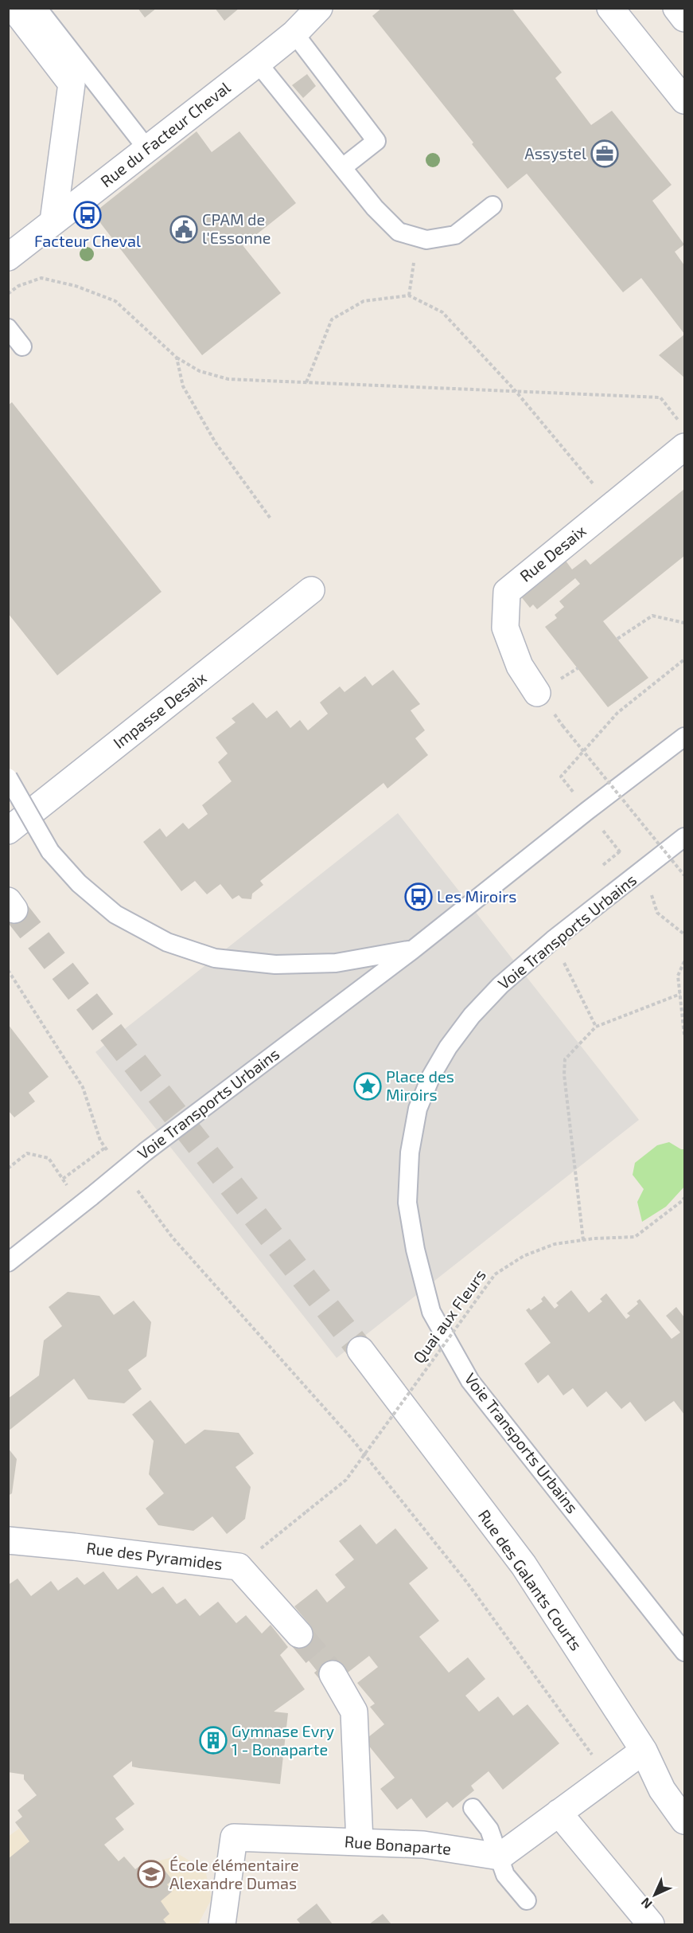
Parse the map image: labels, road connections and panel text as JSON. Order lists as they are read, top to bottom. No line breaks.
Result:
{"streets":{"street":["Rue du Facteur Cheval","Rue Desaix","Impasse Desaix","Rue des Pyramides","Rue des Galants Courts","Rue Bonaparte"],"lane":["Voie Transports Urbains"],"path":["Quai aux Fleurs"]},"crossings":[["Quai aux Fleurs","Rue des Pyramides"]],"places":{"office":["Assystel"],"bus stop":["Facteur Cheval","Les Miroirs"],"public building":["CPAM de l'Essonne"],"place":["Place des Miroirs"],"building":["Gymnase Evry 1 - Bonaparte"],"school or university":["École élémentaire Alexandre Dumas"]},"north":"bottom left"}
